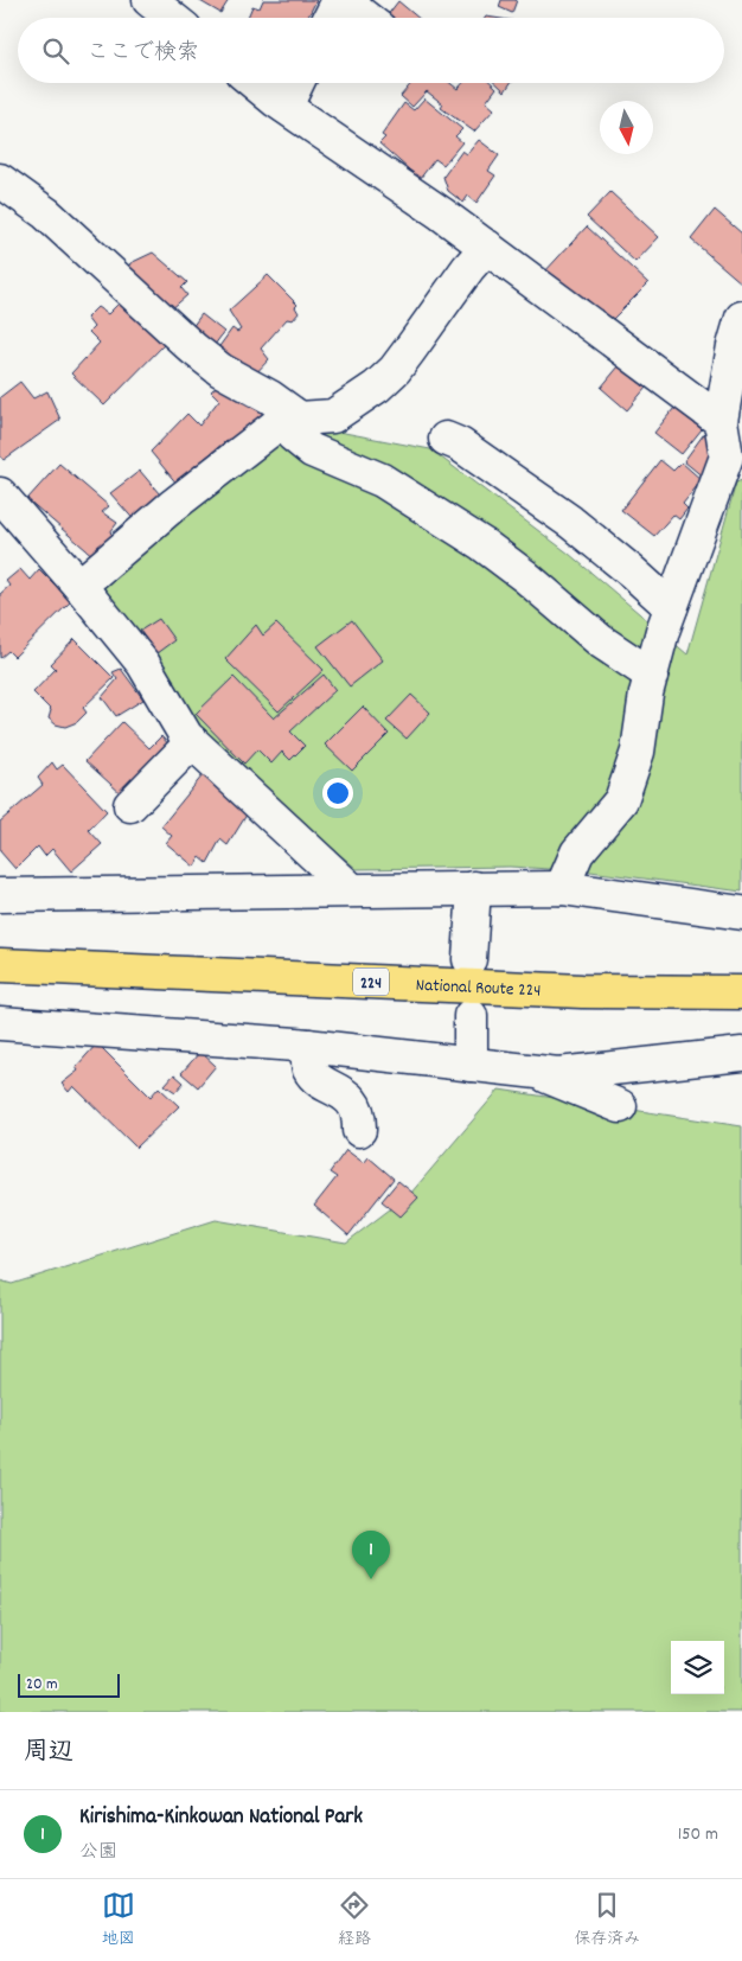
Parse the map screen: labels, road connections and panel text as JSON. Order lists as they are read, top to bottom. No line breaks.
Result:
{"streets":{"highway":["224","National Route 224"]},"scale_bar":"20 m","north":"bottom","page":{"search":"ここで検索","pins":"1","scale":"20 m","heading":"周辺","list":[{"mark":"1","name":"Kirishima-Kinkowan National Park","note":"公園","value":"150 m"}],"nav":["地図","経路","保存済み"]}}
